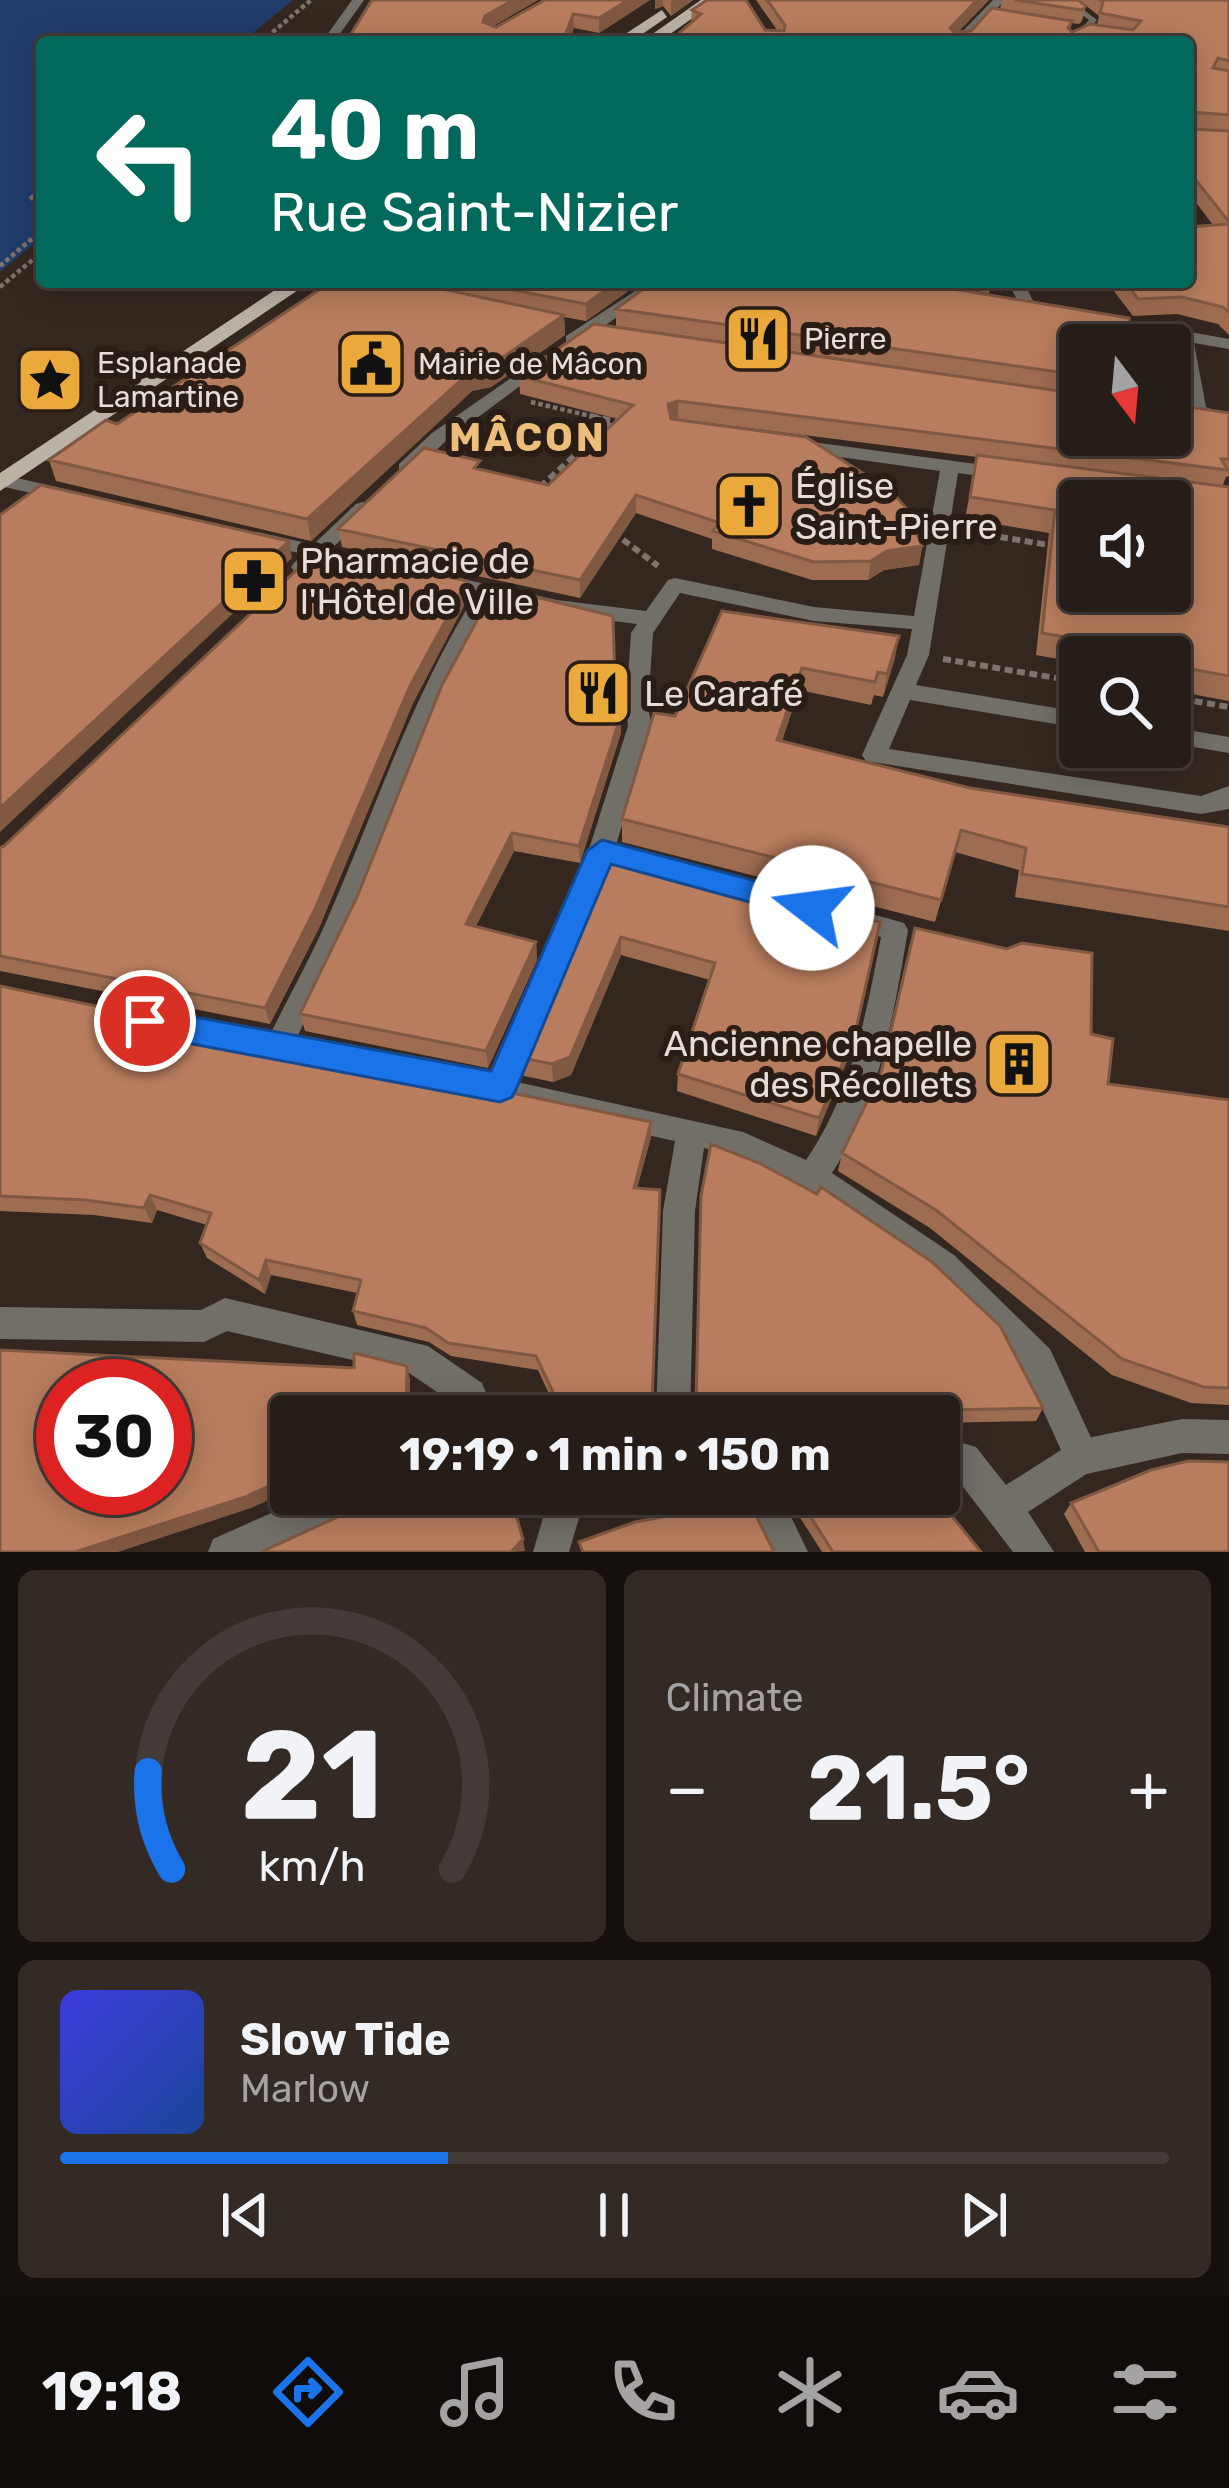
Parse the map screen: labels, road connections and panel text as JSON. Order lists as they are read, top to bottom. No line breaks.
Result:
{"districts":["MÂCON"],"places":{"restaurant":["Pierre","Le Carafé"],"public building":["Mairie de Mâcon"],"place":["Esplanade Lamartine"],"church":["Église Saint-Pierre"],"pharmacy":["Pharmacie de l'Hôtel de Ville"],"building":["Ancienne chapelle des Récollets"]},"north":"bottom","page":{"turn":["40 m","Rue Saint-Nizier"],"limit":"30","trip":"19:19 · 1 min · 150 m","tile":"Climate","heat":["−","21.5°","+"],"song":["Slow Tide","Marlow"],"tabs":"19:18","gauge":["21","km/h"]}}
